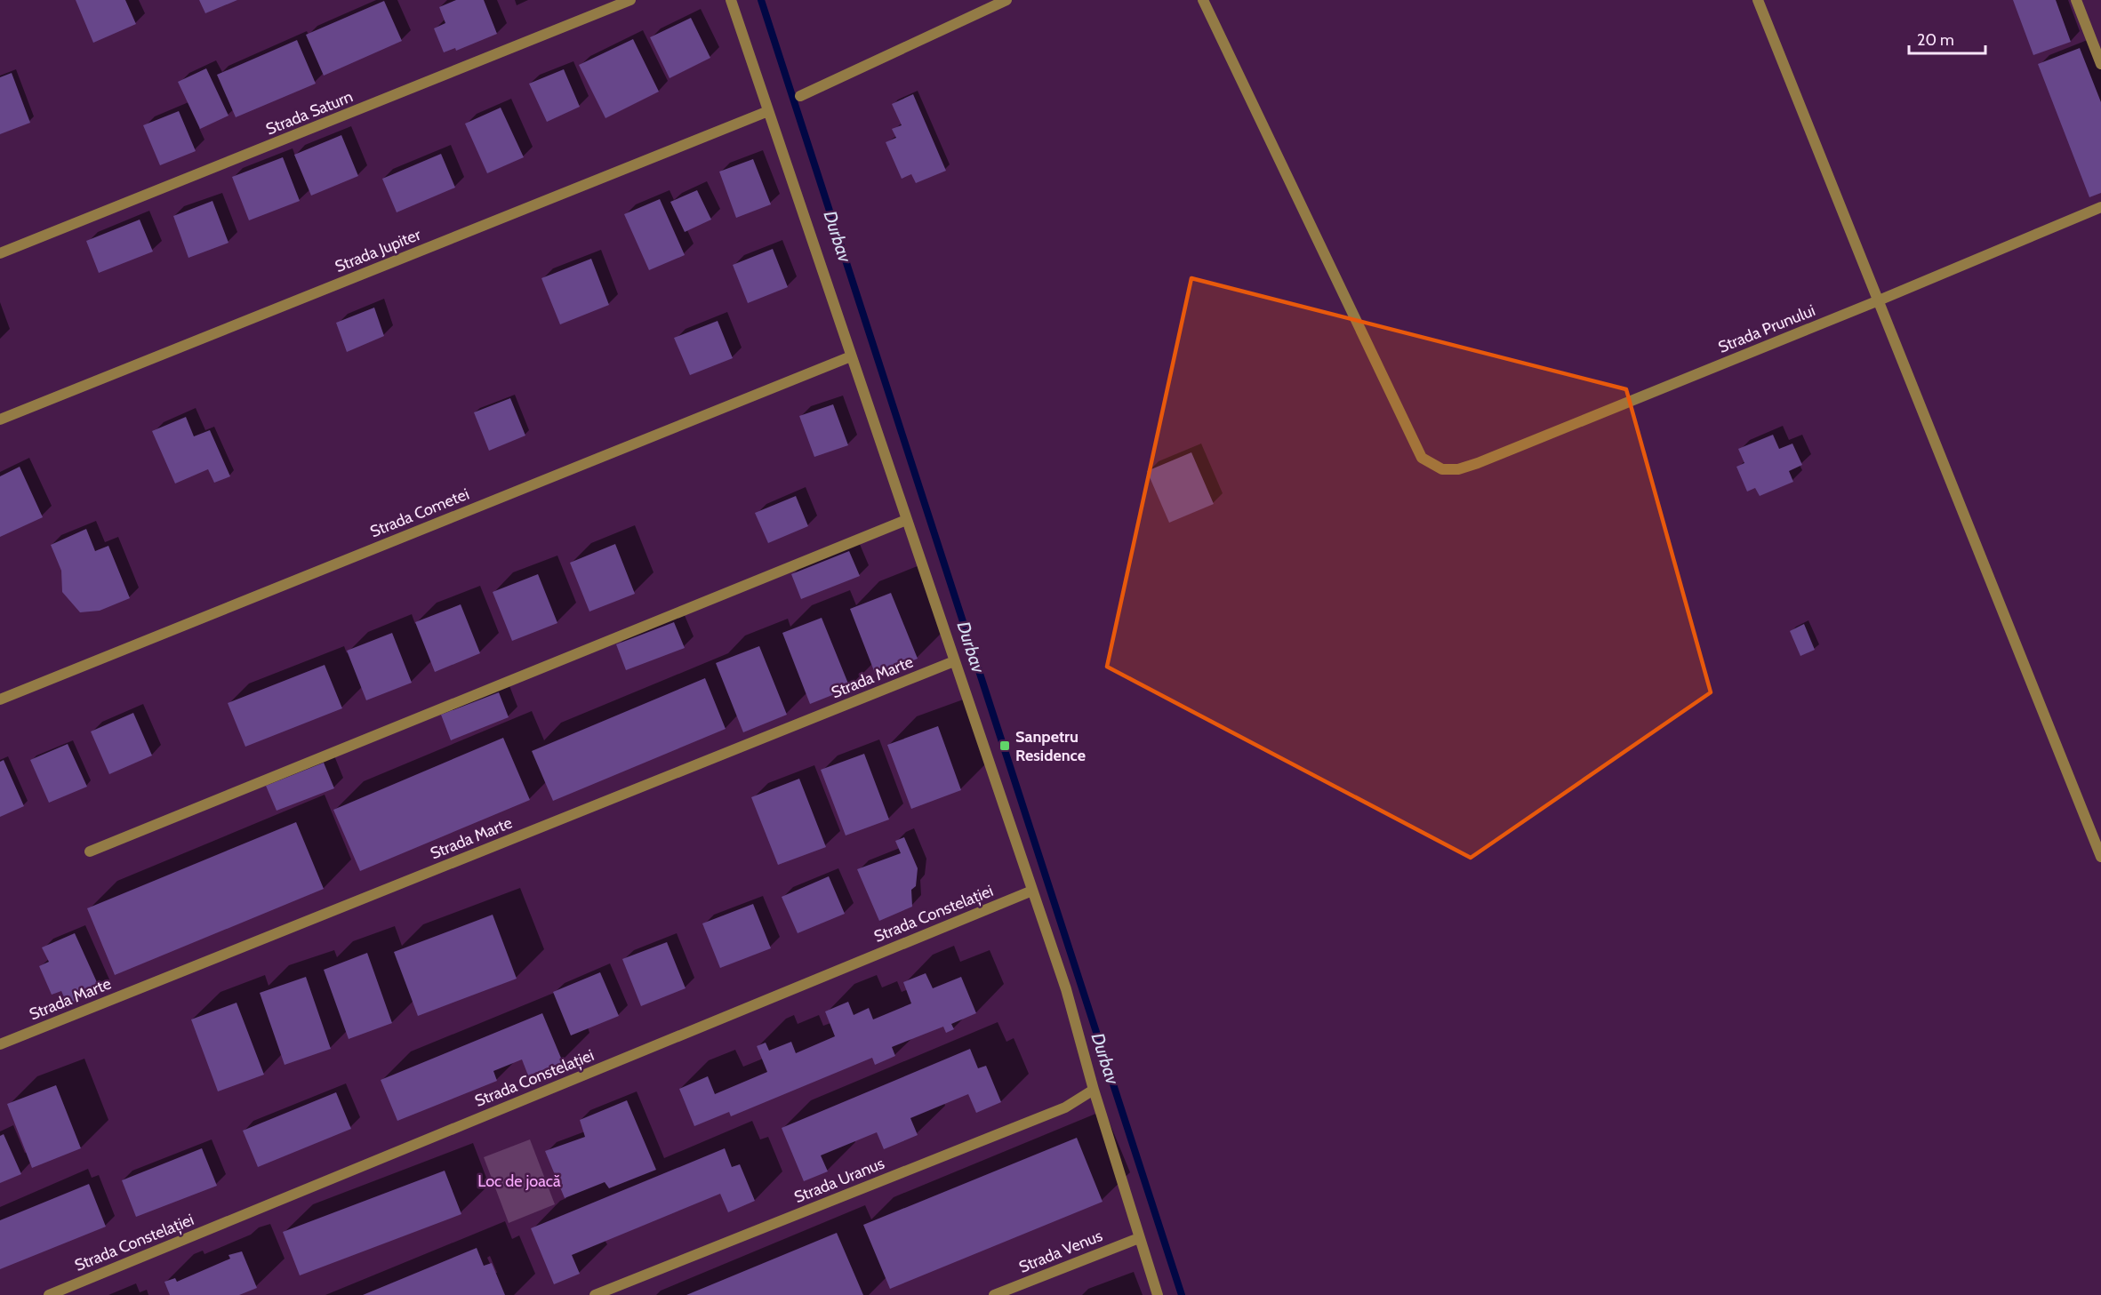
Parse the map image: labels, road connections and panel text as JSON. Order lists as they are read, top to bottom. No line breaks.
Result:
{"streets":{"street":["Strada Saturn","Strada Jupiter","Strada Prunului","Strada Cometei","Strada Marte","Strada Constelației","Strada Uranus","Strada Venus"]},"water":["Durbav"],"parks":["Loc de joacă"],"places":{"transit":["Sanpetru Residence"]},"scale_bar":"20 m"}
